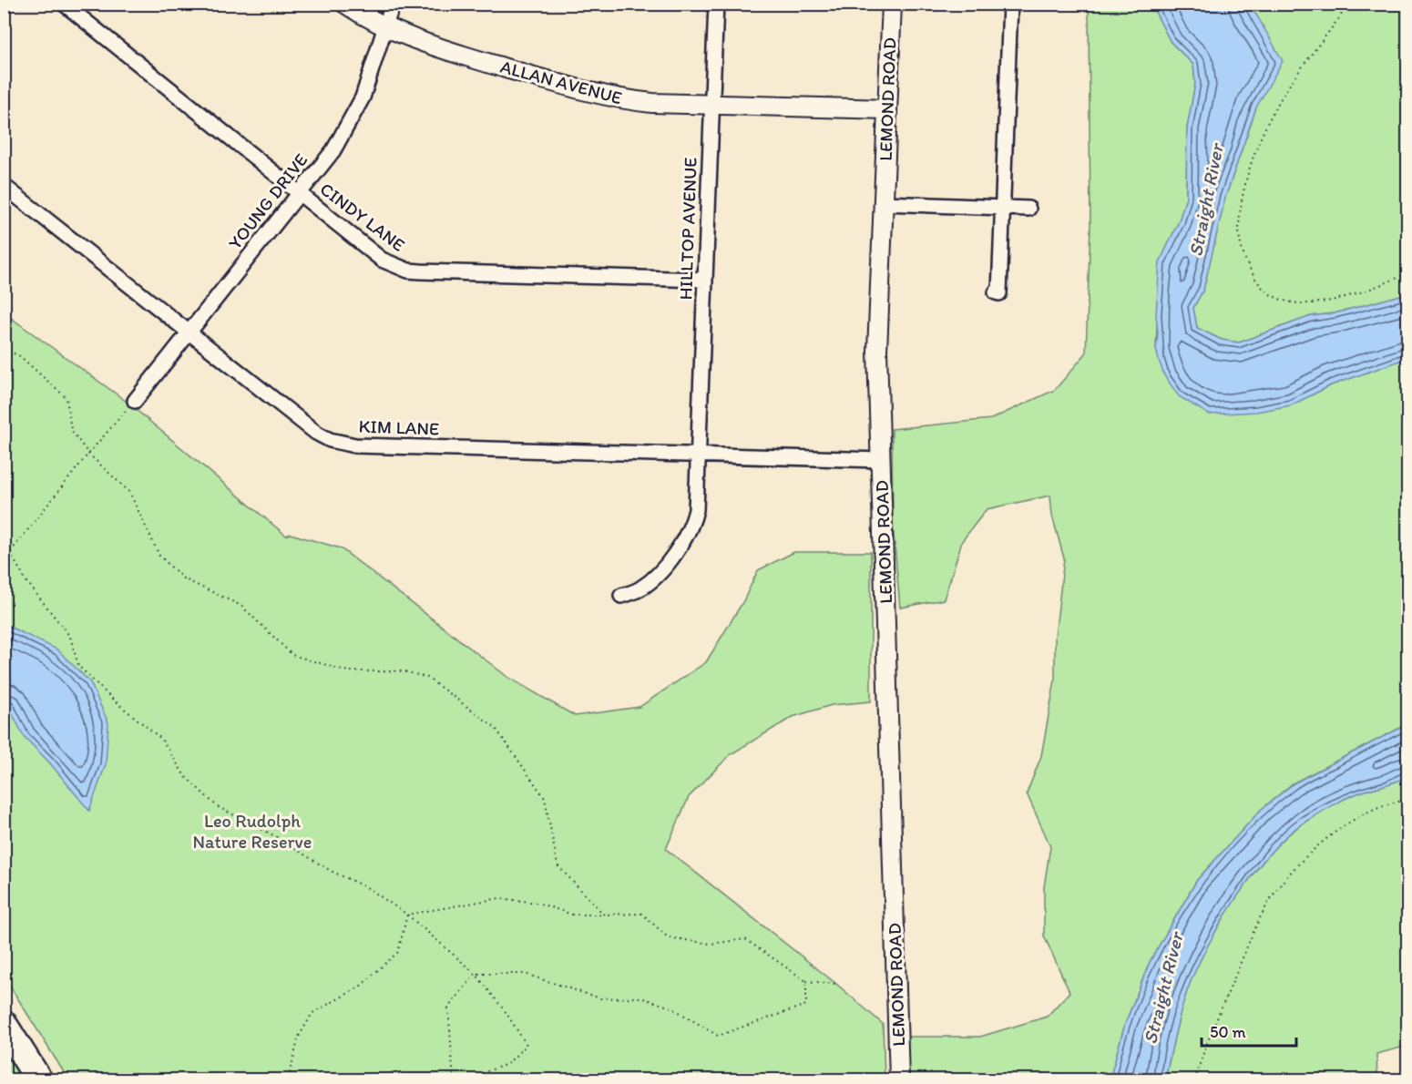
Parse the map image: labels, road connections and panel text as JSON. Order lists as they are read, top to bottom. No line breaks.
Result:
{"streets":{"street":["ALLAN AVENUE","LEMOND ROAD","YOUNG DRIVE","CINDY LANE","HILLTOP AVENUE","KIM LANE"]},"crossings":[["ALLAN AVENUE","LEMOND ROAD"],["ALLAN AVENUE","YOUNG DRIVE"],["ALLAN AVENUE","HILLTOP AVENUE"],["LEMOND ROAD","KIM LANE"],["YOUNG DRIVE","CINDY LANE"],["YOUNG DRIVE","KIM LANE"],["CINDY LANE","HILLTOP AVENUE"],["HILLTOP AVENUE","KIM LANE"]],"water":["Straight River"],"parks":["Leo Rudolph Nature Reserve"],"scale_bar":"50 m"}
